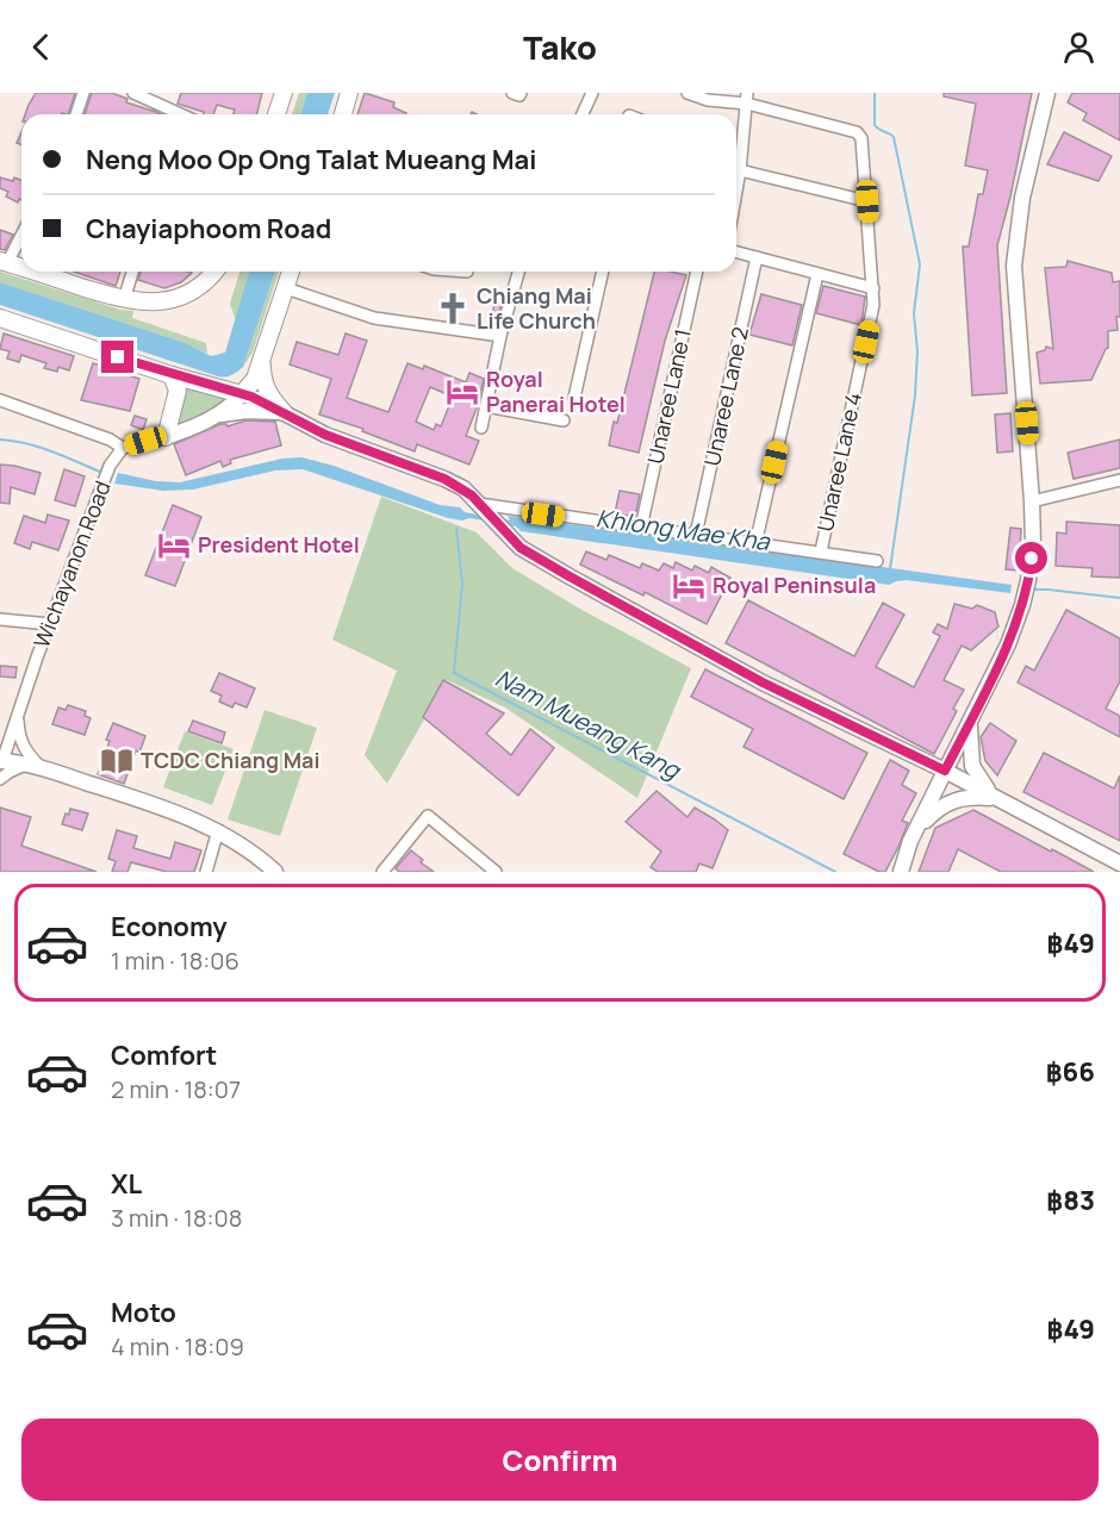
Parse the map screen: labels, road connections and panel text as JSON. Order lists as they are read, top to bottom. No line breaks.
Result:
{"streets":{"street":["Unaree Lane 1","Unaree Lane 2","Unaree Lane 4","Wichayanon Road"]},"water":["Khlong Mae Kha","Nam Mueang Kang"],"places":{"church":["Chiang Mai Life Church"],"hotel":["Royal Panerai Hotel","President Hotel","Royal Peninsula"],"library":["TCDC Chiang Mai"]},"page":{"header":"Tako","banner":["Neng Moo Op Ong Talat Mueang Mai","Chayiaphoom Road"],"list":[{"name":"Economy","note":"1 min · 18:06","value":"฿49"},{"name":"Comfort","note":"2 min · 18:07","value":"฿66"},{"name":"XL","note":"3 min · 18:08","value":"฿83"},{"name":"Moto","note":"4 min · 18:09","value":"฿49"}],"buttons":"Confirm"}}
